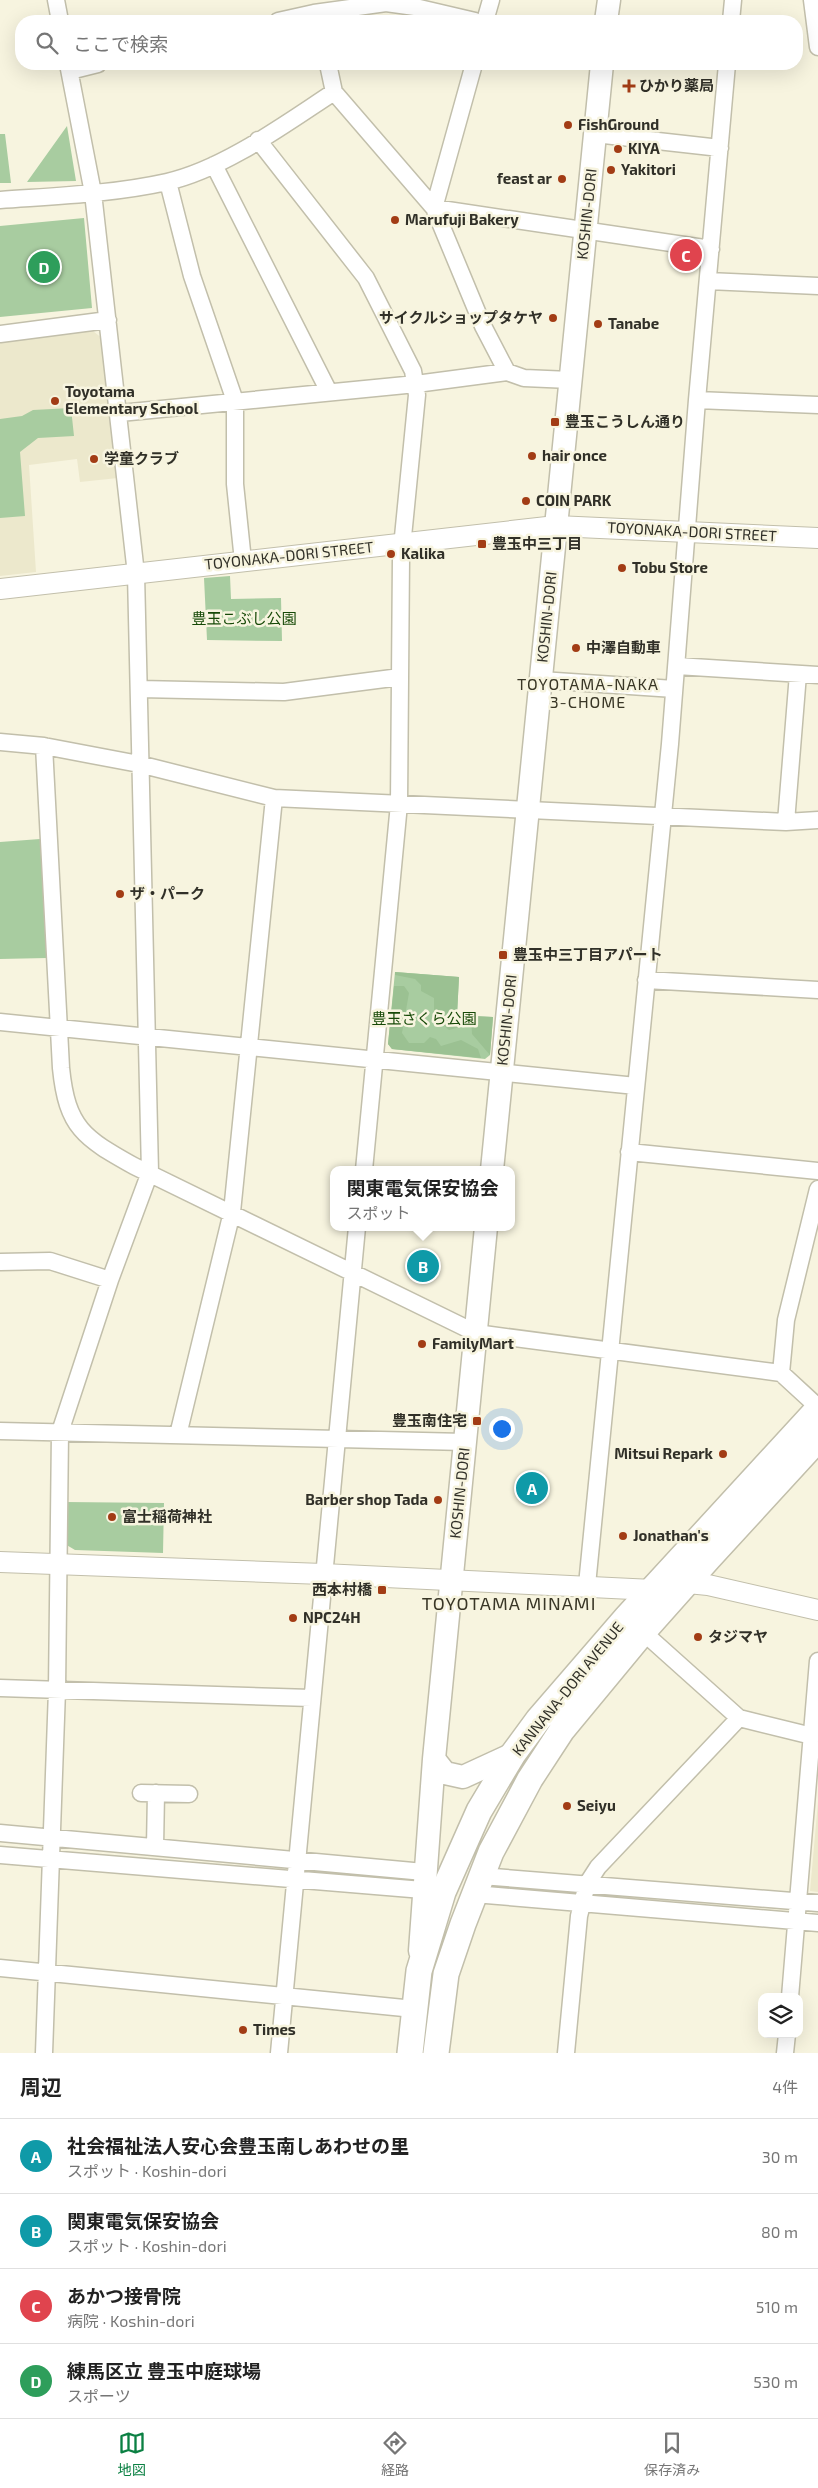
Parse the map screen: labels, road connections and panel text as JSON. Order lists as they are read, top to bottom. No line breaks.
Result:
{"streets":{"main road":["KOSHIN-DORI","KANNANA-DORI AVENUE"],"street":["TOYONAKA-DORI STREET"]},"crossings":[["KOSHIN-DORI","TOYONAKA-DORI STREET"],["KOSHIN-DORI","KANNANA-DORI AVENUE"]],"districts":["TOYOTAMA-NAKA 3-CHOME","TOYOTAMA MINAMI"],"parks":["豊玉こぶし公園","豊玉さくら公園"],"places":{"health":["ひかり薬局"],"other":["FishGround","KIYA","Yakitori","feast ar","Marufuji Bakery","サイクルショップタケヤ","Tanabe","Toyotama Elementary School","hair once","学童クラブ","COIN PARK","Kalika","Tobu Store","中澤自動車","ザ・パーク","FamilyMart","Mitsui Repark","Barber shop Tada","富士稲荷神社","Jonathan's","NPC24H","タジマヤ","Seiyu","Times"],"transit":["豊玉こうしん通り","豊玉中三丁目","豊玉中三丁目アパート","豊玉南住宅","西本村橋"]},"page":{"search":"ここで検索","pins":["C","D","B","A"],"popup":["関東電気保安協会","スポット"],"heading":["周辺","4件"],"list":[{"mark":"A","name":"社会福祉法人安心会豊玉南しあわせの里","note":"スポット · Koshin-dori","value":"30 m"},{"mark":"B","name":"関東電気保安協会","note":"スポット · Koshin-dori","value":"80 m"},{"mark":"C","name":"あかつ接骨院","note":"病院 · Koshin-dori","value":"510 m"},{"mark":"D","name":"練馬区立 豊玉中庭球場","note":"スポーツ","value":"530 m"}],"nav":["地図","経路","保存済み"]}}
